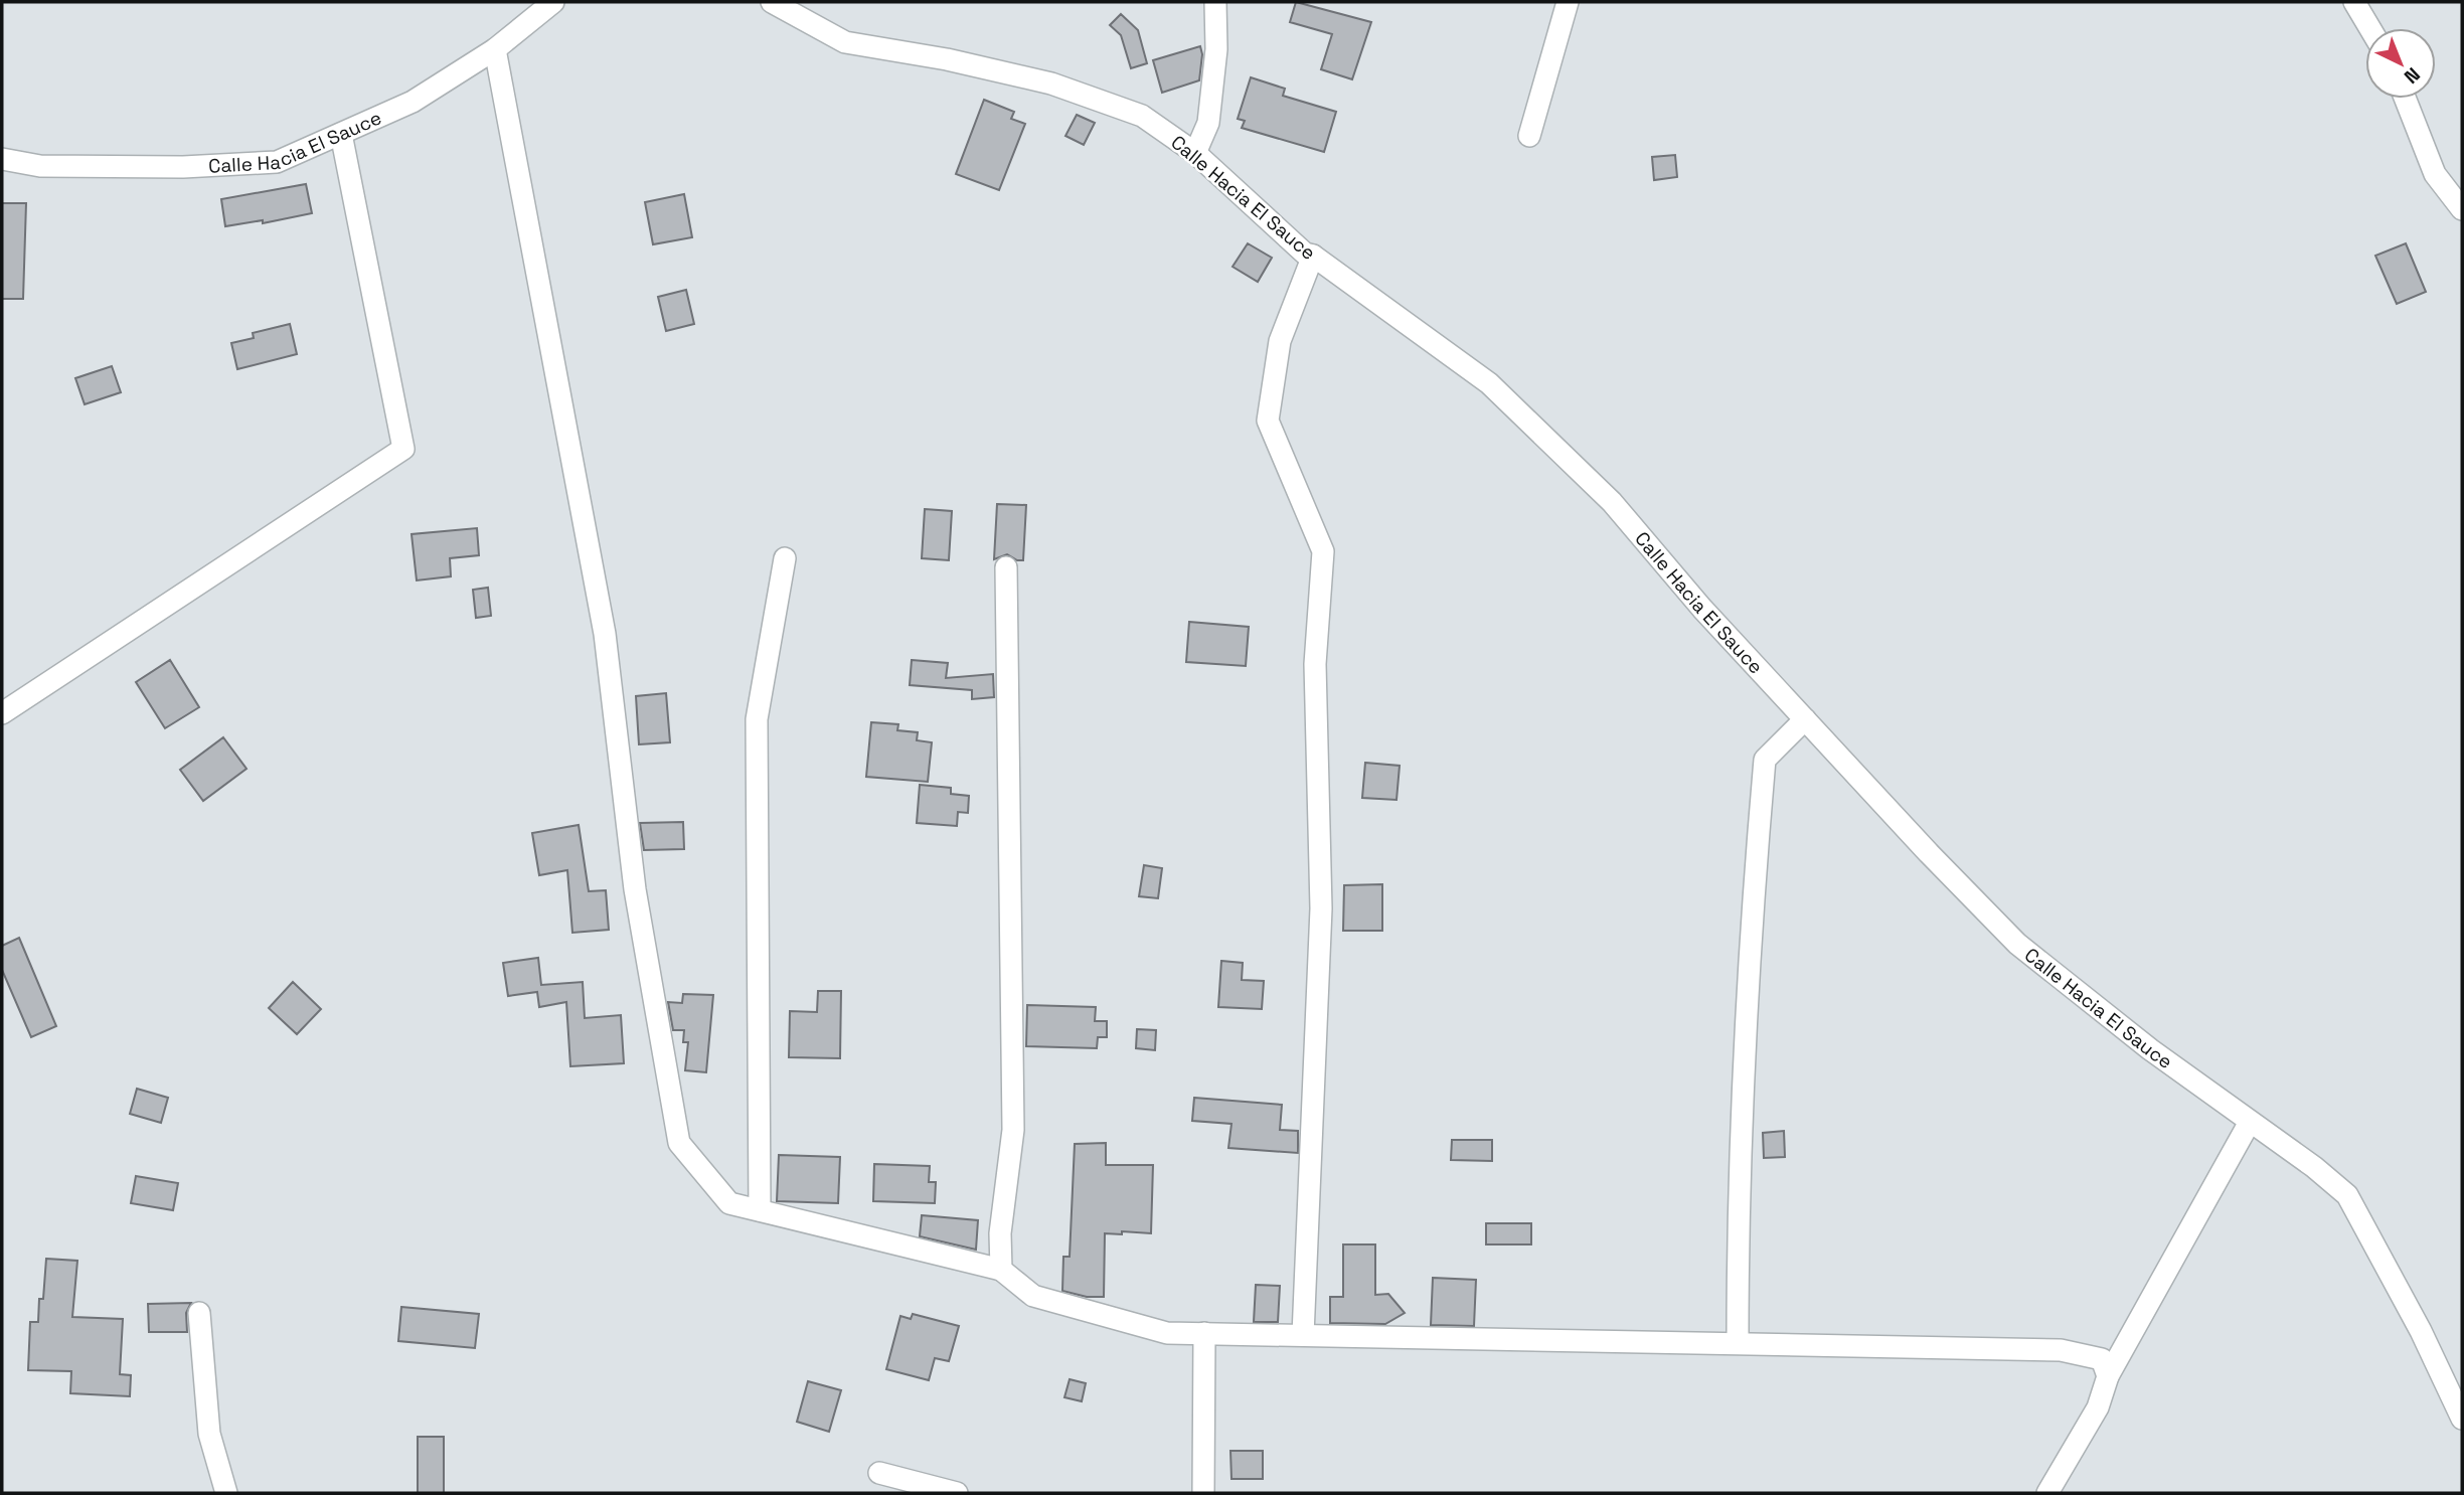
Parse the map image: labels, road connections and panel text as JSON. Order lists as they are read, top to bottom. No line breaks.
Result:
{"streets":{"street":["Calle Hacia El Sauce"]},"north":"bottom right"}
